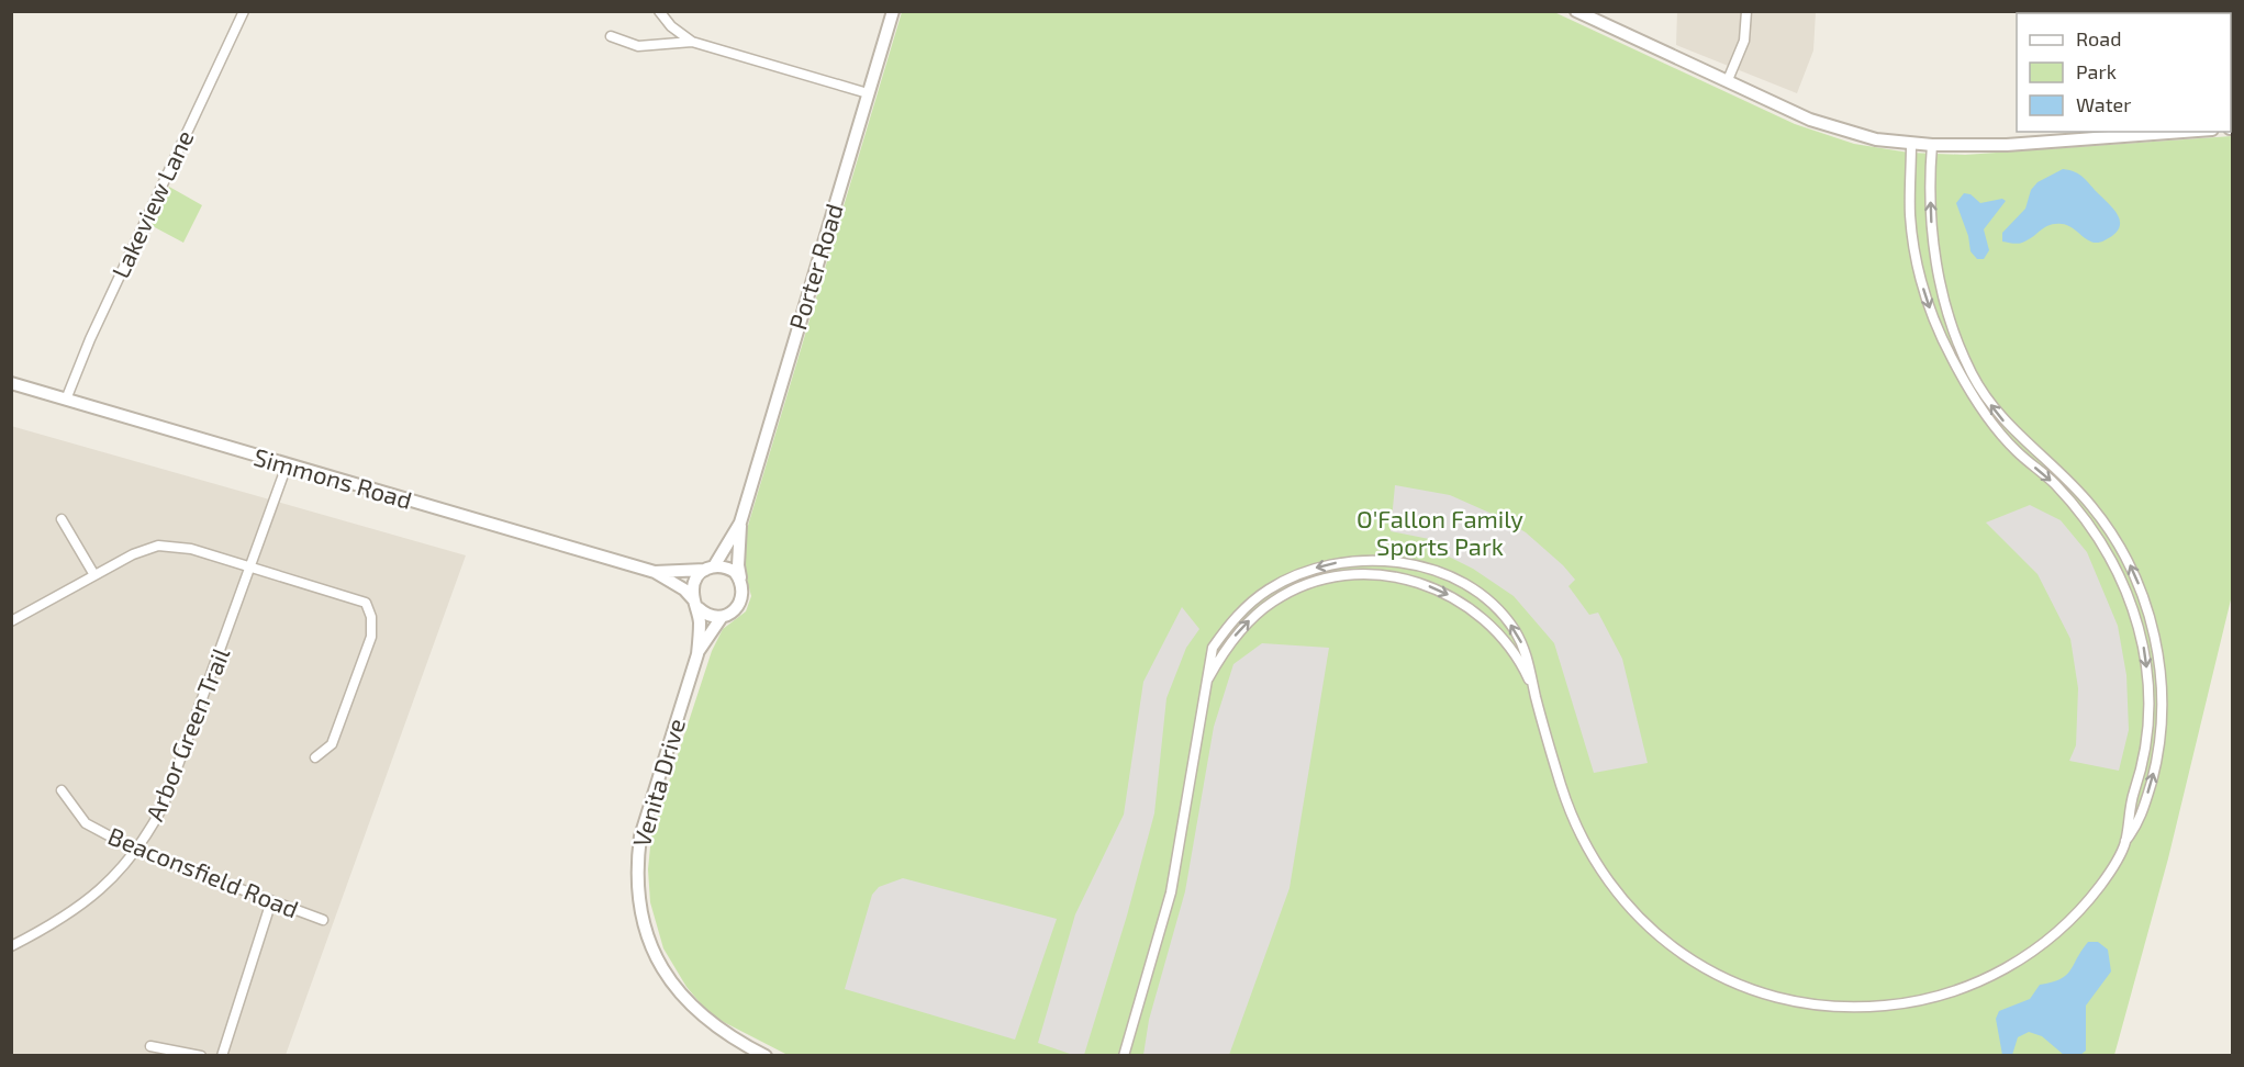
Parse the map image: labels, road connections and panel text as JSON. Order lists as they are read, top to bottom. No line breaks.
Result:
{"streets":{"street":["Lakeview Lane","Porter Road","Simmons Road","Arbor Green Trail","Venita Drive","Beaconsfield Road"]},"crossings":[["Lakeview Lane","Simmons Road"],["Porter Road","Simmons Road"],["Porter Road","Venita Drive"],["Simmons Road","Arbor Green Trail"],["Simmons Road","Venita Drive"],["Arbor Green Trail","Beaconsfield Road"]],"parks":["O'Fallon Family Sports Park"],"legend":["Road","Park","Water"]}
